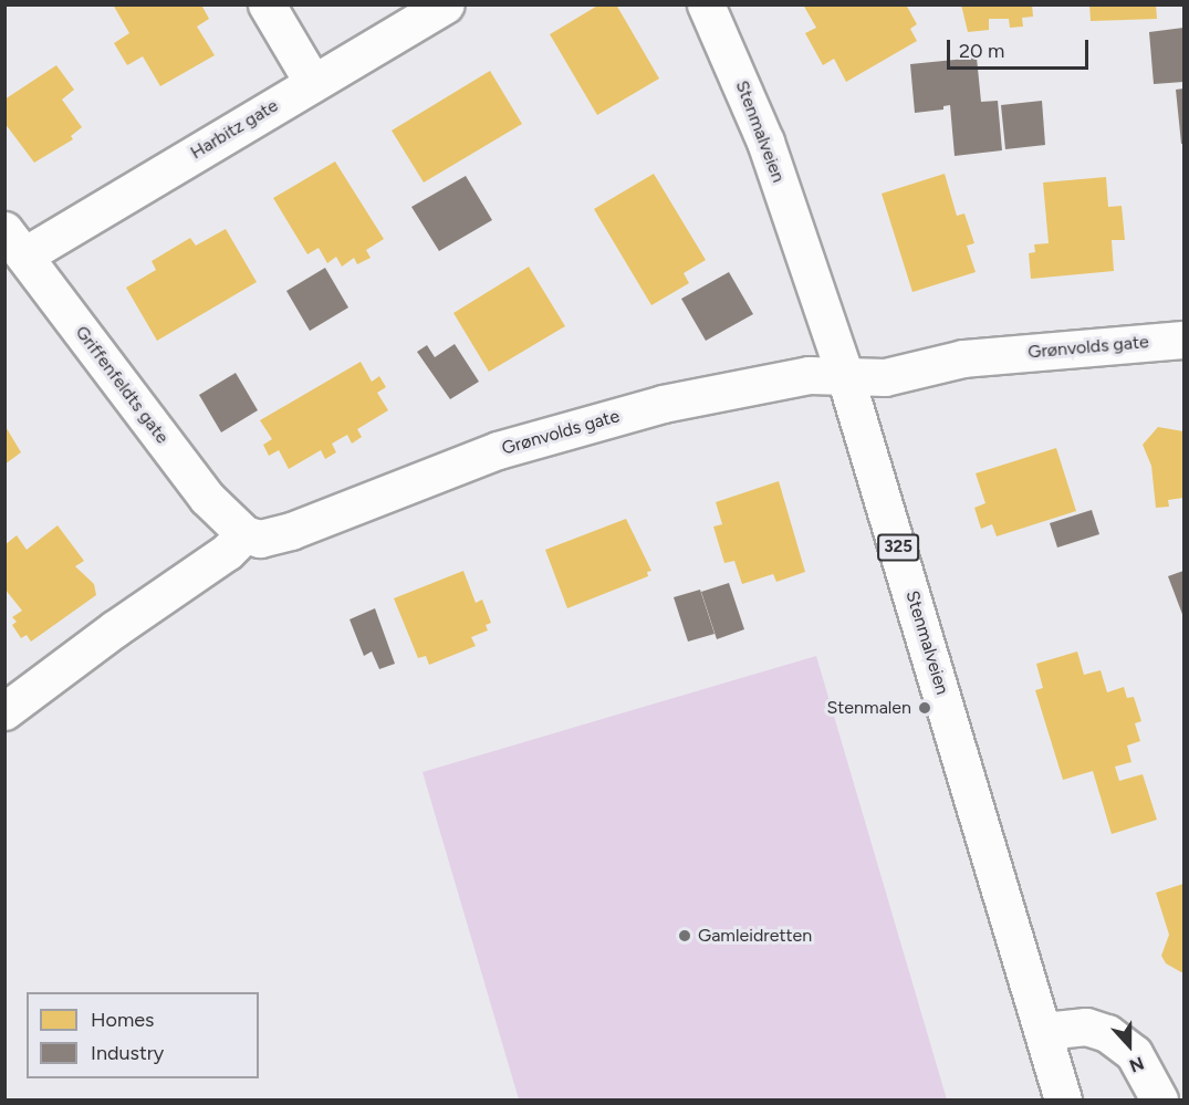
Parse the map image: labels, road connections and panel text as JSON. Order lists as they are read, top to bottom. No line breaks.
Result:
{"streets":{"street":["Harbitz gate","Stenmalveien","Grønvolds gate","Griffenfeldts gate","325"]},"crossings":[["Harbitz gate","Griffenfeldts gate"],["Stenmalveien","Grønvolds gate"],["Grønvolds gate","Griffenfeldts gate"]],"places":["Stenmalen","Gamleidretten"],"legend":["Homes","Industry"],"scale_bar":"20 m","north":"bottom"}
